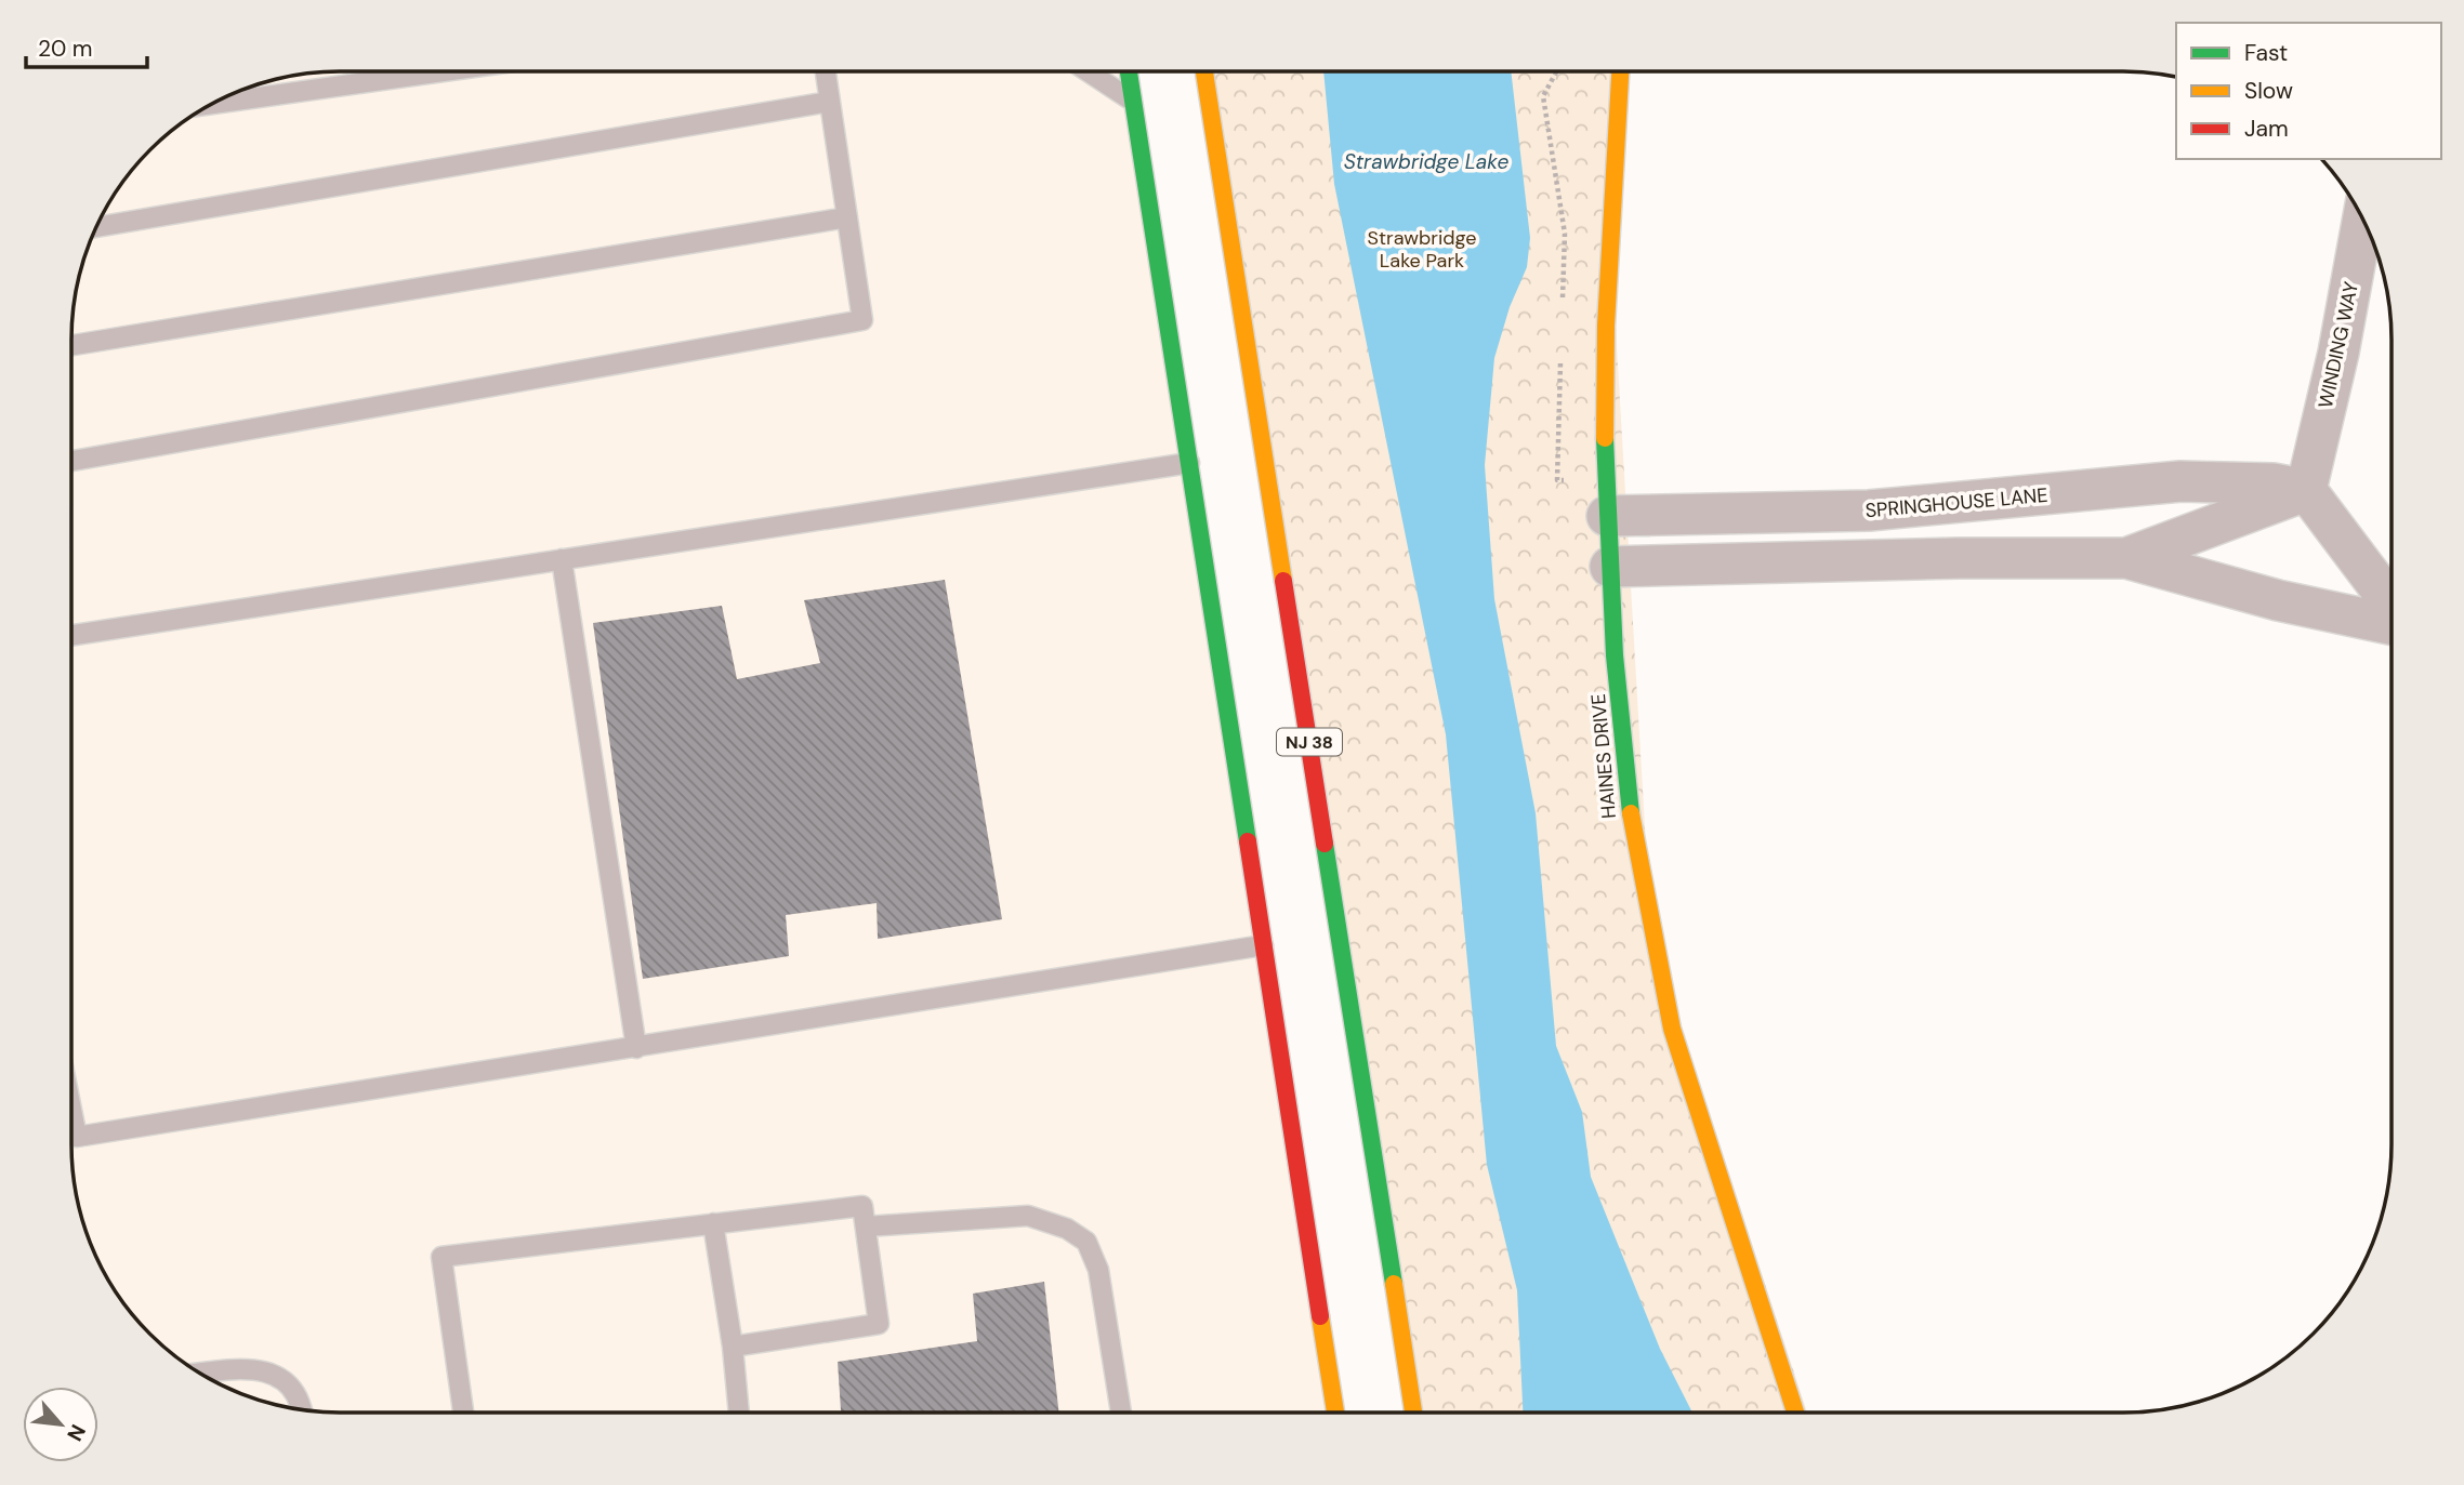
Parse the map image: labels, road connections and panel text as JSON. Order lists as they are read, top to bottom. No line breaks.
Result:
{"streets":{"main road":["NJ 38","HAINES DRIVE"],"street":["WINDING WAY","SPRINGHOUSE LANE"]},"crossings":[["WINDING WAY","SPRINGHOUSE LANE"],["SPRINGHOUSE LANE","HAINES DRIVE"]],"water":["Strawbridge Lake"],"parks":["Strawbridge Lake Park"],"legend":["Fast","Slow","Jam"],"scale_bar":"20 m","north":"bottom right"}
